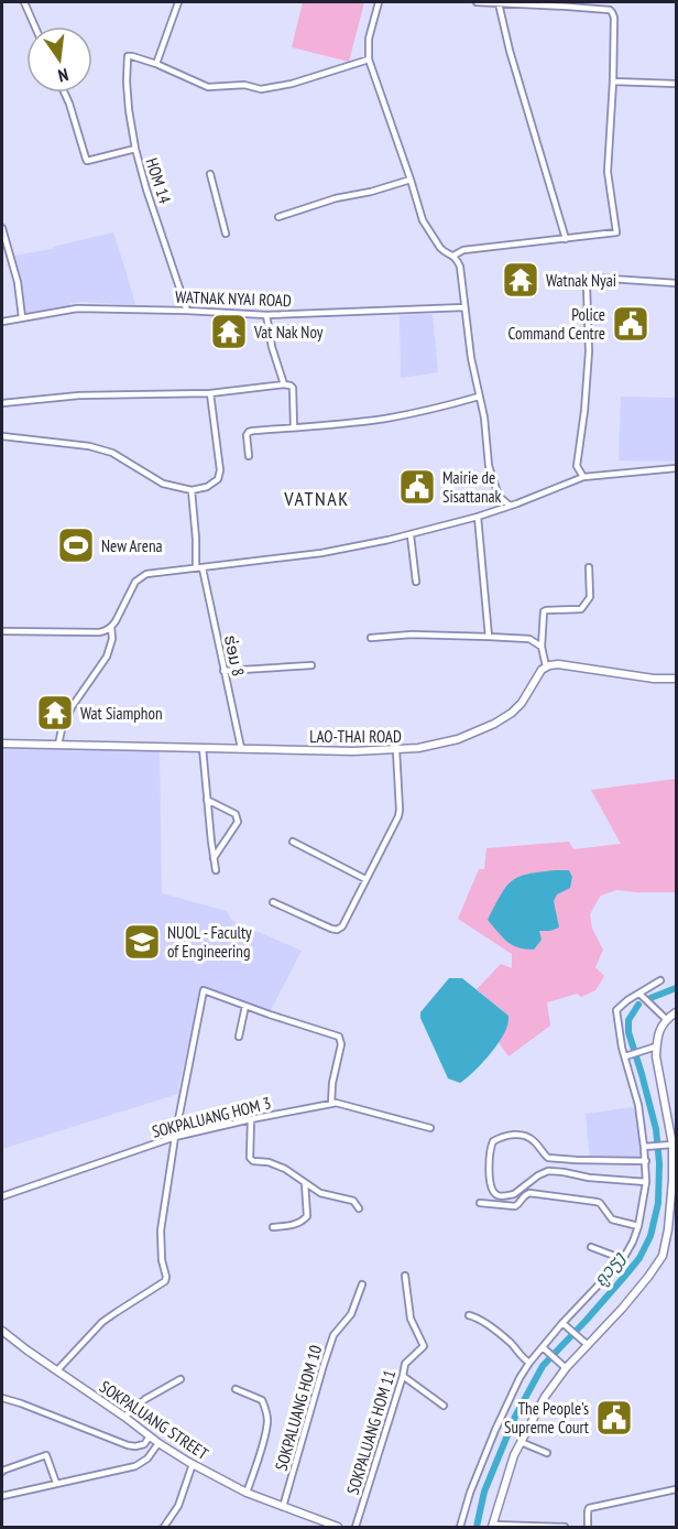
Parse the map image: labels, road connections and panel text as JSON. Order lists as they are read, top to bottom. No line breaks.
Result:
{"streets":{"street":["HOM 14","WATNAK NYAI ROAD","ຮ່ອມ 8","LAO-THAI ROAD","SOKPALUANG HOM 3","SOKPALUANG HOM 10","SOKPALUANG STREET","SOKPALUANG HOM 11"]},"crossings":[["HOM 14","WATNAK NYAI ROAD"],["ຮ່ອມ 8","LAO-THAI ROAD"],["SOKPALUANG HOM 10","SOKPALUANG STREET"]],"districts":["VATNAK"],"water":["ຄູວຽງ"],"places":{"temple":["Watnak Nyai","Vat Nak Noy","Wat Siamphon"],"public building":["Police Command Centre","Mairie de Sisattanak","The People's Supreme Court"],"sports":["New Arena"],"school or university":["NUOL - Faculty of Engineering"]},"north":"bottom"}
